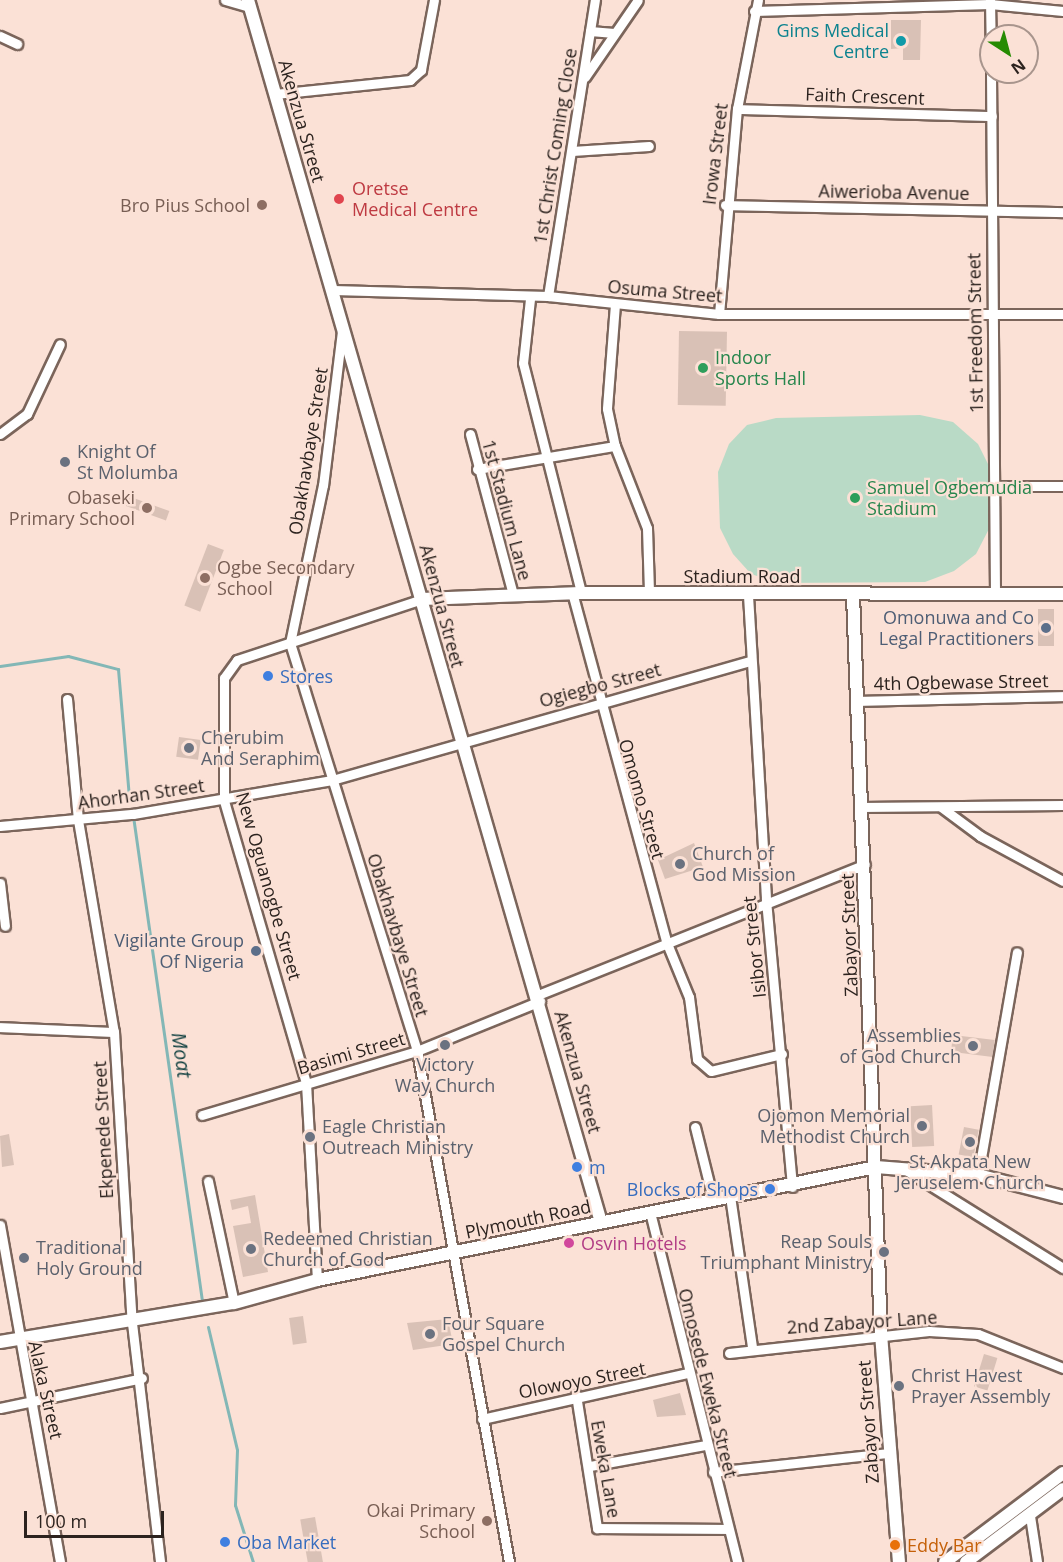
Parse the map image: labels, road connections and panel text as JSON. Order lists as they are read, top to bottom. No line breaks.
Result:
{"streets":{"street":["Faith Crescent","Akenzua Street","1st Christ Coming Close","Irowa Street","Aiwerioba Avenue","Osuma Street","1st Freedom Street","Obakhavbaye Street","1st Stadium Lane","Stadium Road","4th Ogbewase Street","Ogiegbo Street","Ahorhan Street","Omomo Street","New Oguanogbe Street","Zabayor Street","Isibor Street","Basimi Street","Ekpenede Street","Plymouth Road","2nd Zabayor Lane","Olowoyo Street","Omosede Eweka Street","Alaka Street","Eweka Lane"]},"crossings":[["Faith Crescent","Irowa Street"],["Faith Crescent","1st Freedom Street"],["Akenzua Street","Osuma Street"],["Akenzua Street","Obakhavbaye Street"],["Akenzua Street","Stadium Road"],["Akenzua Street","Ogiegbo Street"],["Akenzua Street","Ahorhan Street"],["Akenzua Street","New Oguanogbe Street"],["Akenzua Street","Basimi Street"],["Akenzua Street","Plymouth Road"],["1st Christ Coming Close","Osuma Street"],["Irowa Street","Aiwerioba Avenue"],["Irowa Street","Osuma Street"],["Aiwerioba Avenue","1st Freedom Street"],["Osuma Street","1st Freedom Street"],["Osuma Street","Omomo Street"],["1st Freedom Street","Stadium Road"],["Obakhavbaye Street","Ahorhan Street"],["Obakhavbaye Street","New Oguanogbe Street"],["Obakhavbaye Street","Basimi Street"],["Obakhavbaye Street","Plymouth Road"],["Obakhavbaye Street","Olowoyo Street"],["1st Stadium Lane","Stadium Road"],["Stadium Road","Omomo Street"],["Stadium Road","New Oguanogbe Street"],["Stadium Road","Zabayor Street"],["Stadium Road","Isibor Street"],["4th Ogbewase Street","Zabayor Street"],["Ogiegbo Street","Ahorhan Street"],["Ogiegbo Street","Omomo Street"],["Ogiegbo Street","Isibor Street"],["Ahorhan Street","New Oguanogbe Street"],["Ahorhan Street","Ekpenede Street"],["Omomo Street","Isibor Street"],["Omomo Street","Basimi Street"],["New Oguanogbe Street","Basimi Street"],["New Oguanogbe Street","Plymouth Road"],["Zabayor Street","Basimi Street"],["Zabayor Street","Plymouth Road"],["Zabayor Street","2nd Zabayor Lane"],["Isibor Street","Basimi Street"],["Isibor Street","Plymouth Road"],["Ekpenede Street","Plymouth Road"],["Plymouth Road","Omosede Eweka Street"],["Plymouth Road","Alaka Street"],["Olowoyo Street","Omosede Eweka Street"],["Olowoyo Street","Eweka Lane"],["Omosede Eweka Street","Eweka Lane"]],"water":["Moat"],"places":["Gims Medical Centre","Oretse Medical Centre","Bro Pius School","Indoor Sports Hall","Knight Of St Molumba","Samuel Ogbemudia Stadium","Obaseki Primary School","Ogbe Secondary School","Omonuwa and Co Legal Practitioners","Stores","Cherubim And Seraphim","Church of God Mission","Vigilante Group Of Nigeria","Victory Way Church","Assemblies of God Church","Ojomon Memorial Methodist Church","Eagle Christian Outreach Ministry","St Akpata New Jeruselem Church","m","Blocks of Shops","Osvin Hotels","Redeemed Christian Church of God","Reap Souls Triumphant Ministry","Traditional Holy Ground","Four Square Gospel Church","Christ Havest Prayer Assembly","Okai Primary School","Oba Market","Eddy Bar"],"scale_bar":"100 m","north":"bottom right"}
